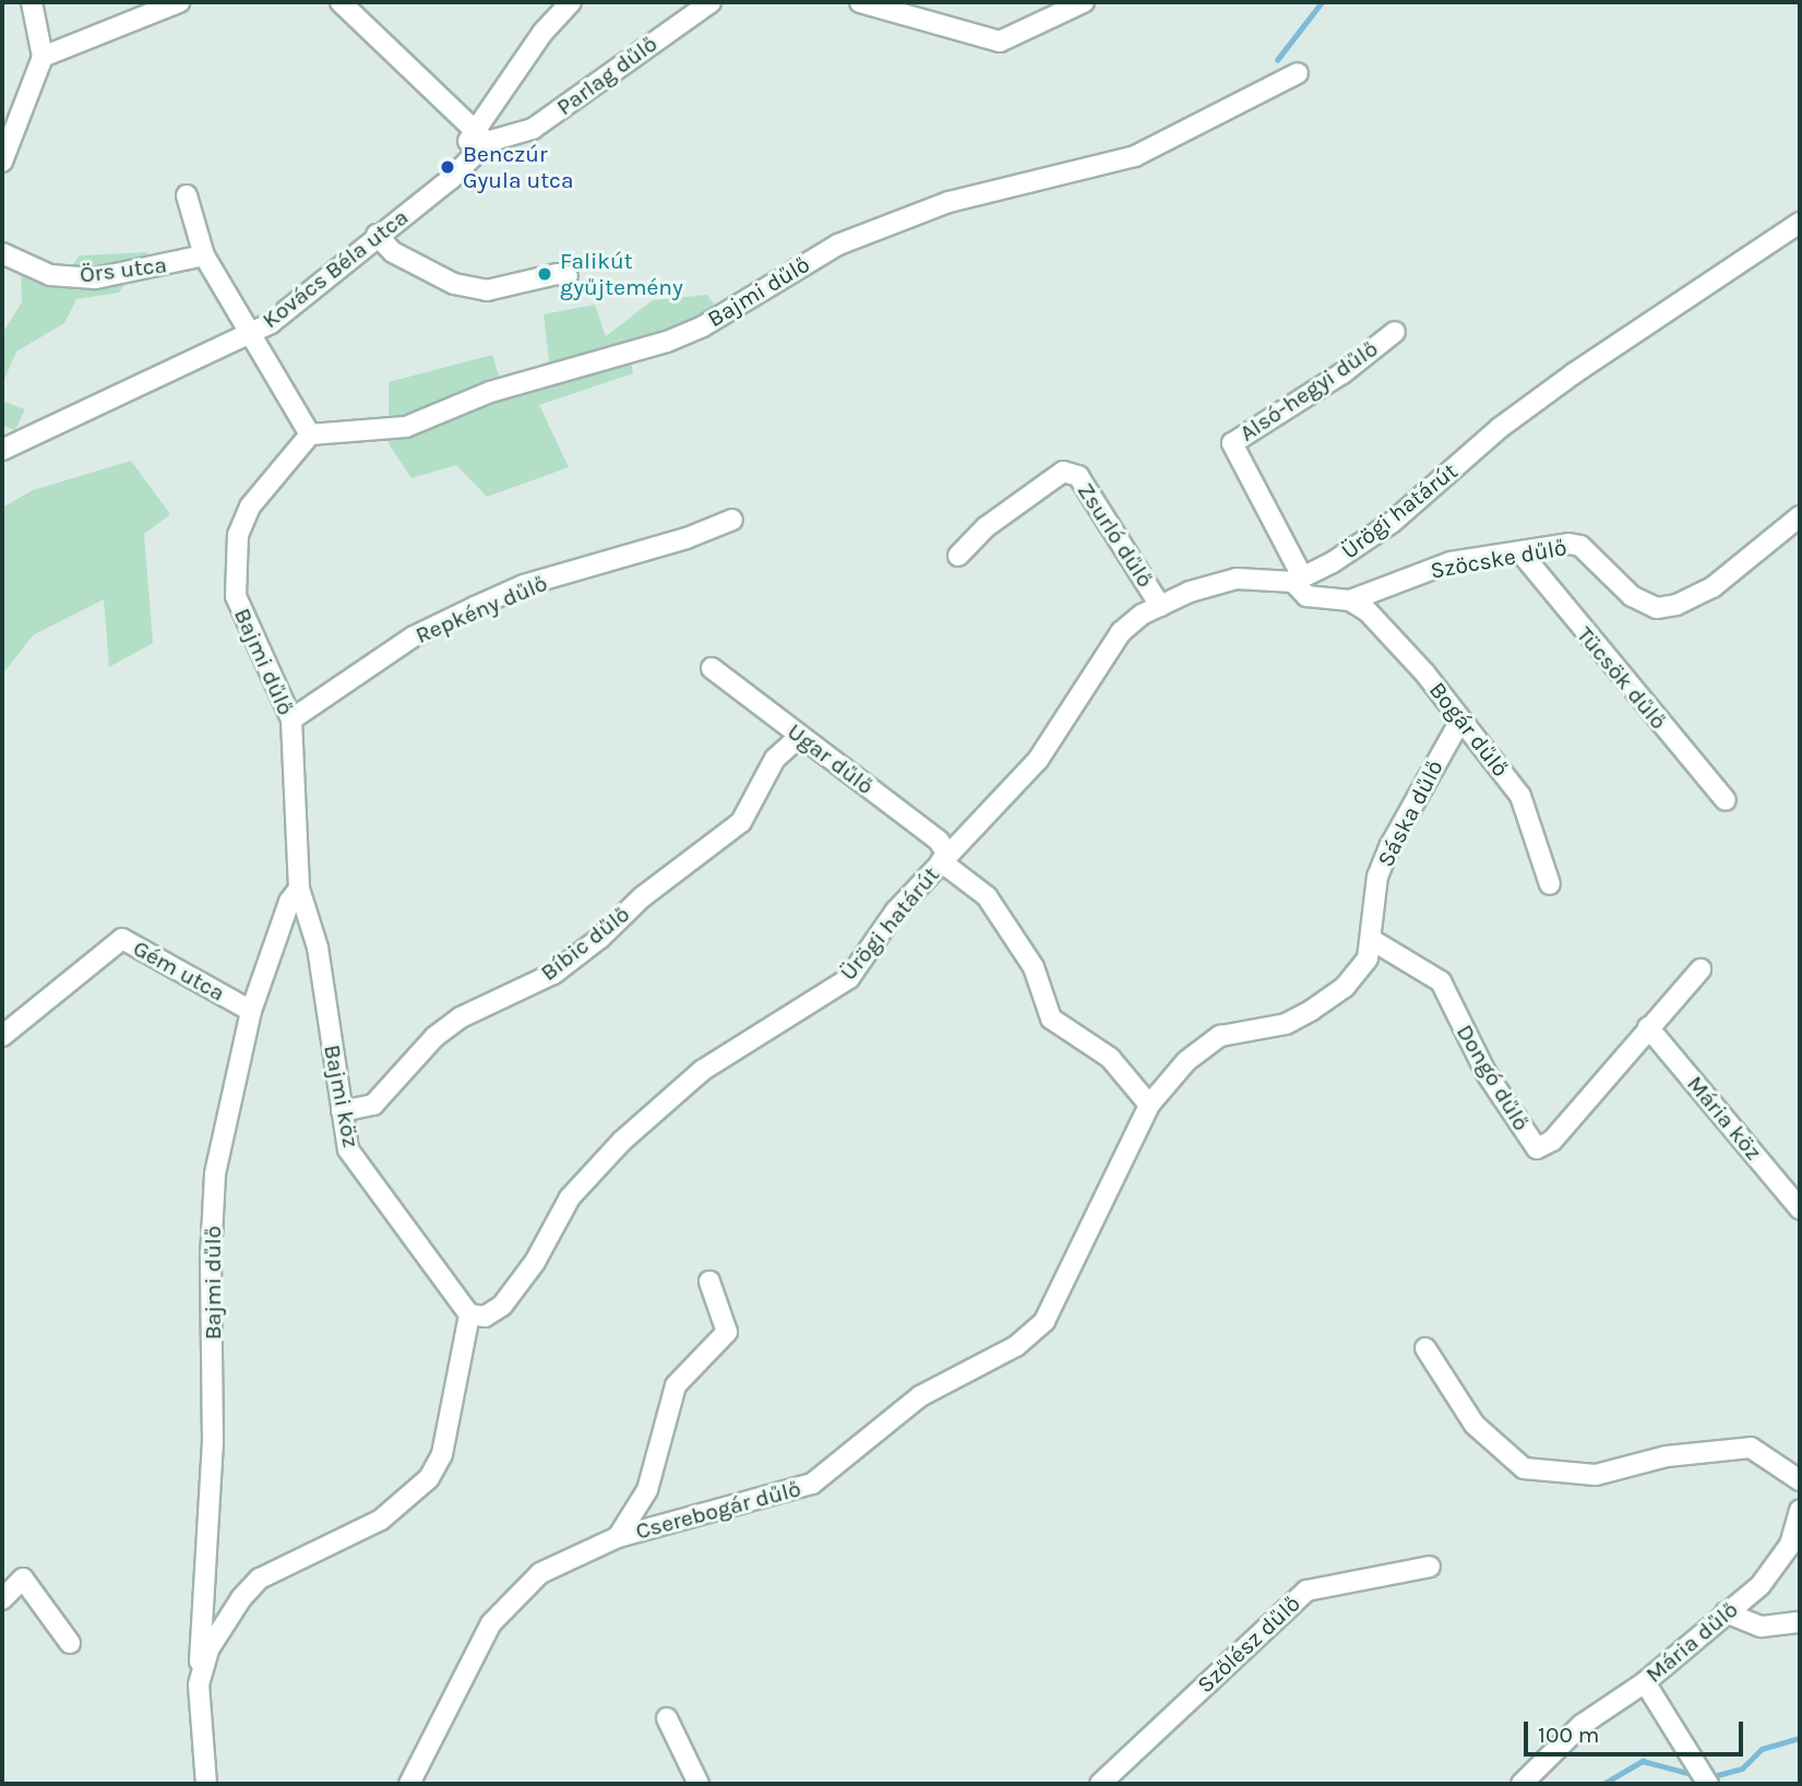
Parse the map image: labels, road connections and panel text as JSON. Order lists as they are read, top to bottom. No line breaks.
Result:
{"streets":{"street":["Parlag dűlő","Kovács Béla utca","Örs utca","Bajmi dűlő","Alsó-hegyi dűlő","Ürögi határút","Zsurló dűlő","Szöcske dűlő","Repkény dűlő","Tücsök dűlő","Bogár dűlő","Ugar dűlő","Sáska dűlő","Bíbic dűlő","Gém utca","Dongó dűlő","Bajmi köz","Mária köz","Cserebogár dűlő","Mária dűlő","Szőlész dűlő"]},"crossings":[["Parlag dűlő","Kovács Béla utca"],["Bajmi dűlő","Repkény dűlő"],["Bajmi dűlő","Gém utca"],["Bajmi dűlő","Bajmi köz"],["Alsó-hegyi dűlő","Ürögi határút"],["Alsó-hegyi dűlő","Szöcske dűlő"],["Ürögi határút","Zsurló dűlő"],["Ürögi határút","Szöcske dűlő"],["Ürögi határút","Ugar dűlő"],["Ürögi határút","Bajmi köz"],["Szöcske dűlő","Tücsök dűlő"],["Szöcske dűlő","Bogár dűlő"],["Bogár dűlő","Sáska dűlő"],["Ugar dűlő","Sáska dűlő"],["Ugar dűlő","Bíbic dűlő"],["Ugar dűlő","Cserebogár dűlő"],["Sáska dűlő","Dongó dűlő"],["Sáska dűlő","Cserebogár dűlő"],["Bíbic dűlő","Bajmi köz"],["Dongó dűlő","Mária köz"]],"places":["Benczúr Gyula utca","Falikút gyűjtemény"],"scale_bar":"100 m"}
